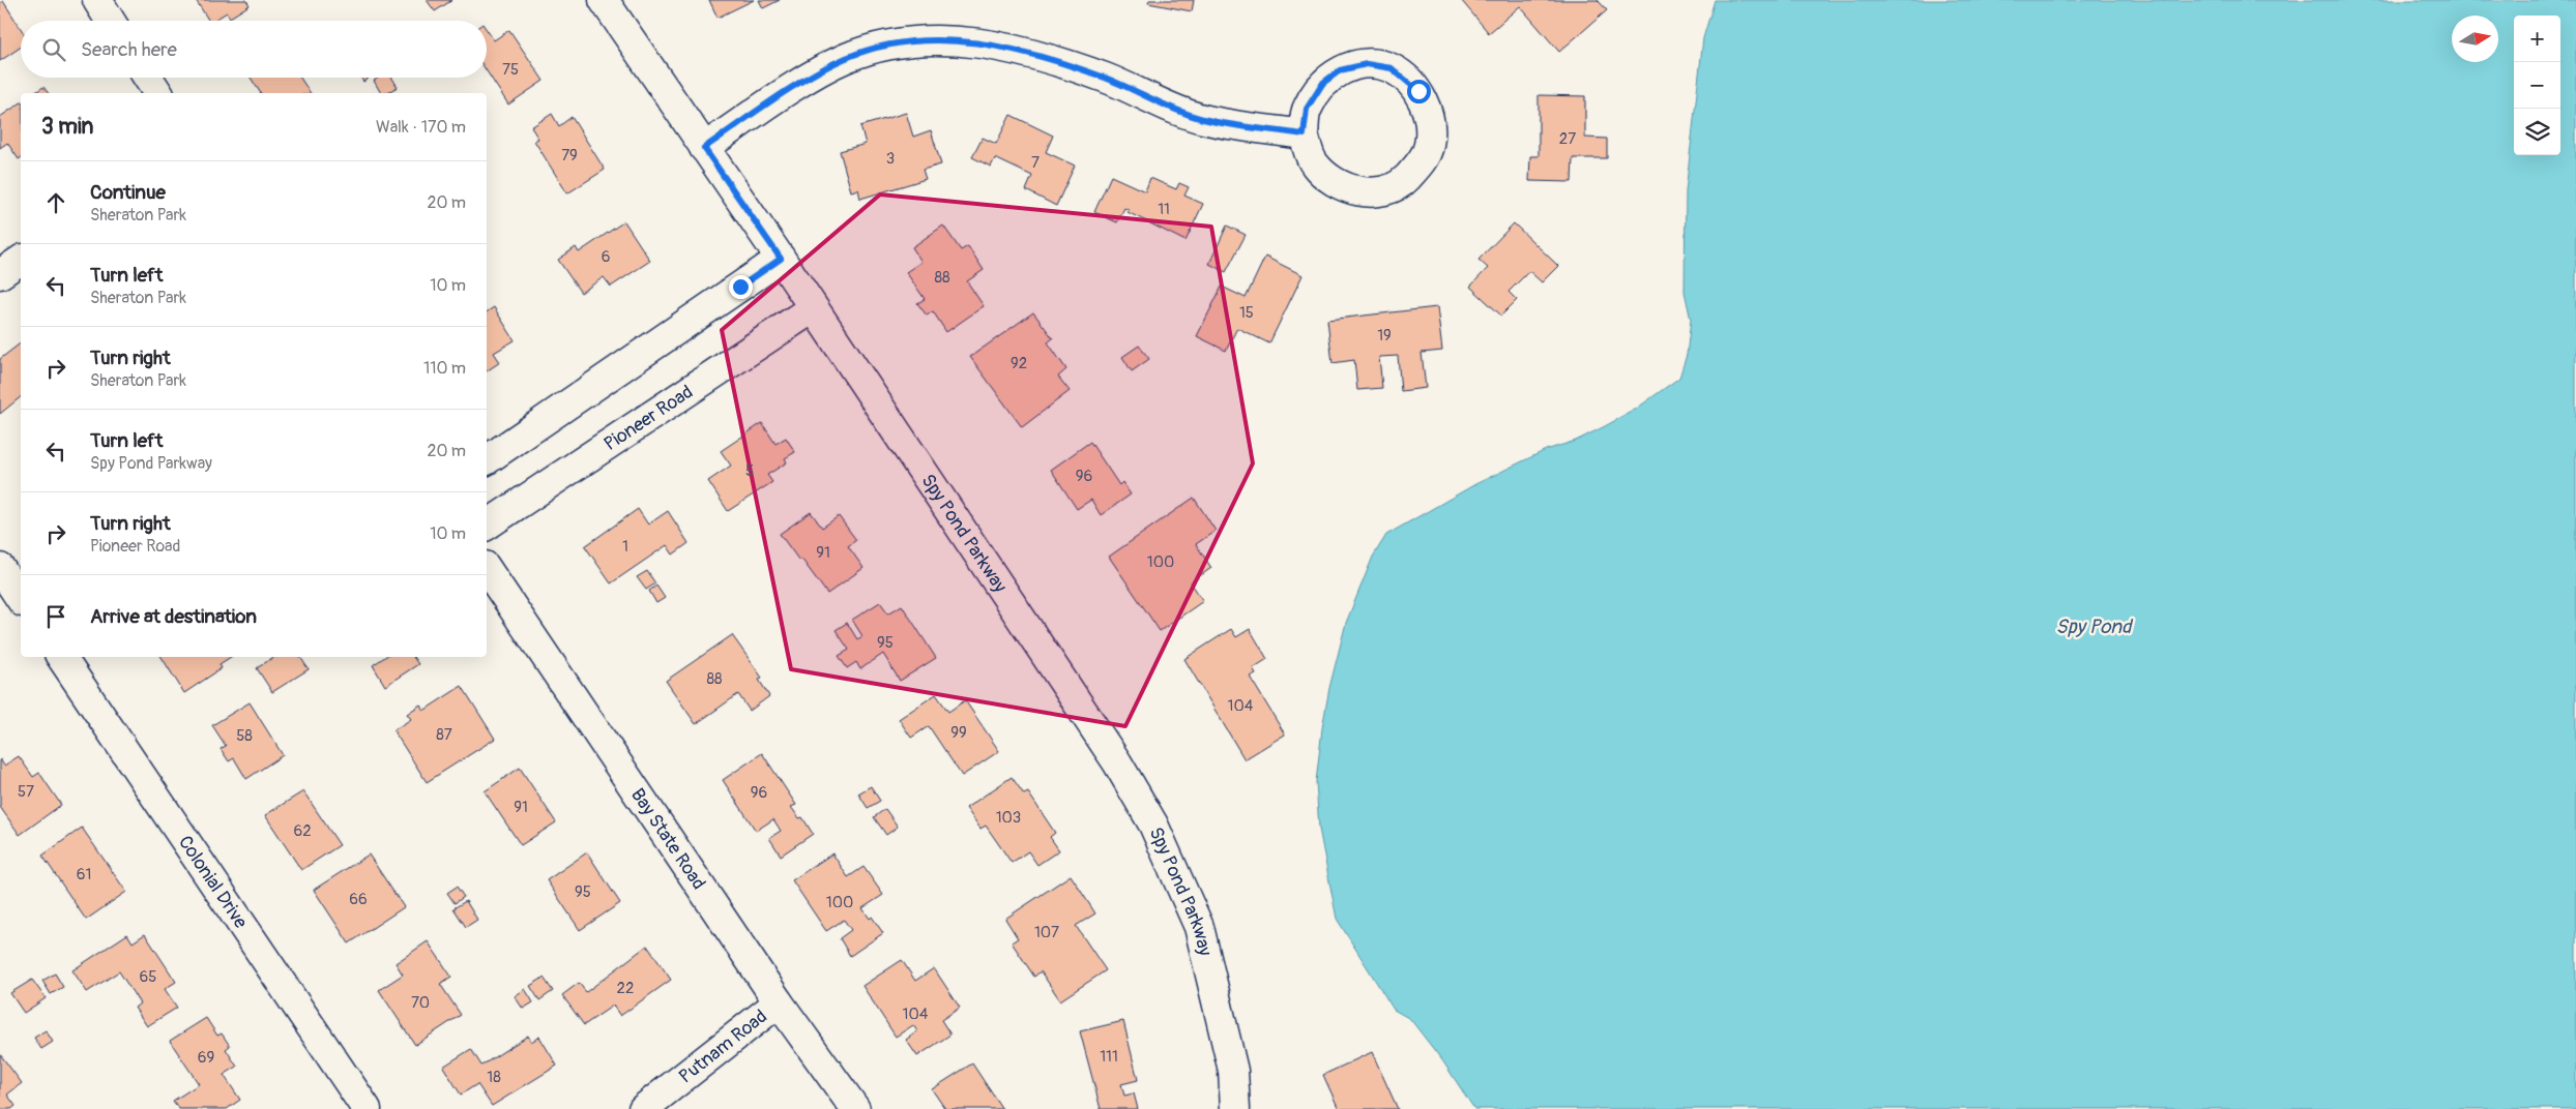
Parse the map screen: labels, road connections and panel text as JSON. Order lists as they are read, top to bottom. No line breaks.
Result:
{"streets":{"street":["Pioneer Road","Spy Pond Parkway","Bay State Road","Colonial Drive","Putnam Road"]},"crossings":[["Pioneer Road","Spy Pond Parkway"],["Bay State Road","Putnam Road"]],"water":["Spy Pond"],"house_numbers":["75","27","79","3","7","11","6","88","15","19","92","5","96","1","91","100","95","88","104","99","87","58","57","96","91","103","62","61","95","66","100","107","65","22","70","104","111","69","18"],"north":"right","page":{"map_buttons":["+","−"],"search":"Search here","heading":["3 min","Walk · 170 m"],"list":[["Continue","Sheraton Park","20 m"],["Turn left","Sheraton Park","10 m"],["Turn right","Sheraton Park","110 m"],["Turn left","Spy Pond Parkway","20 m"],["Turn right","Pioneer Road","10 m"],"Arrive at destination"]}}
